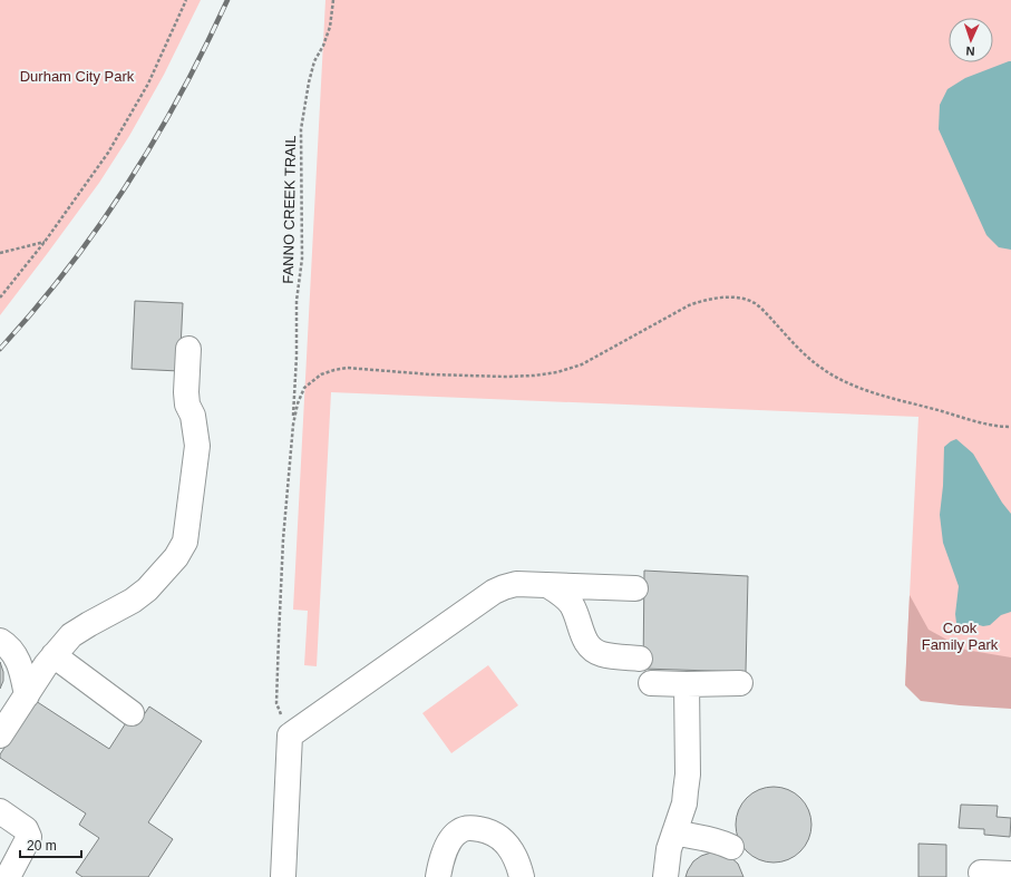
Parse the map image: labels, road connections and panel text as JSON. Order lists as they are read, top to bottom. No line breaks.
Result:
{"streets":{"path":["FANNO CREEK TRAIL"]},"parks":["Durham City Park","Cook Family Park"],"scale_bar":"20 m","north":"bottom"}
